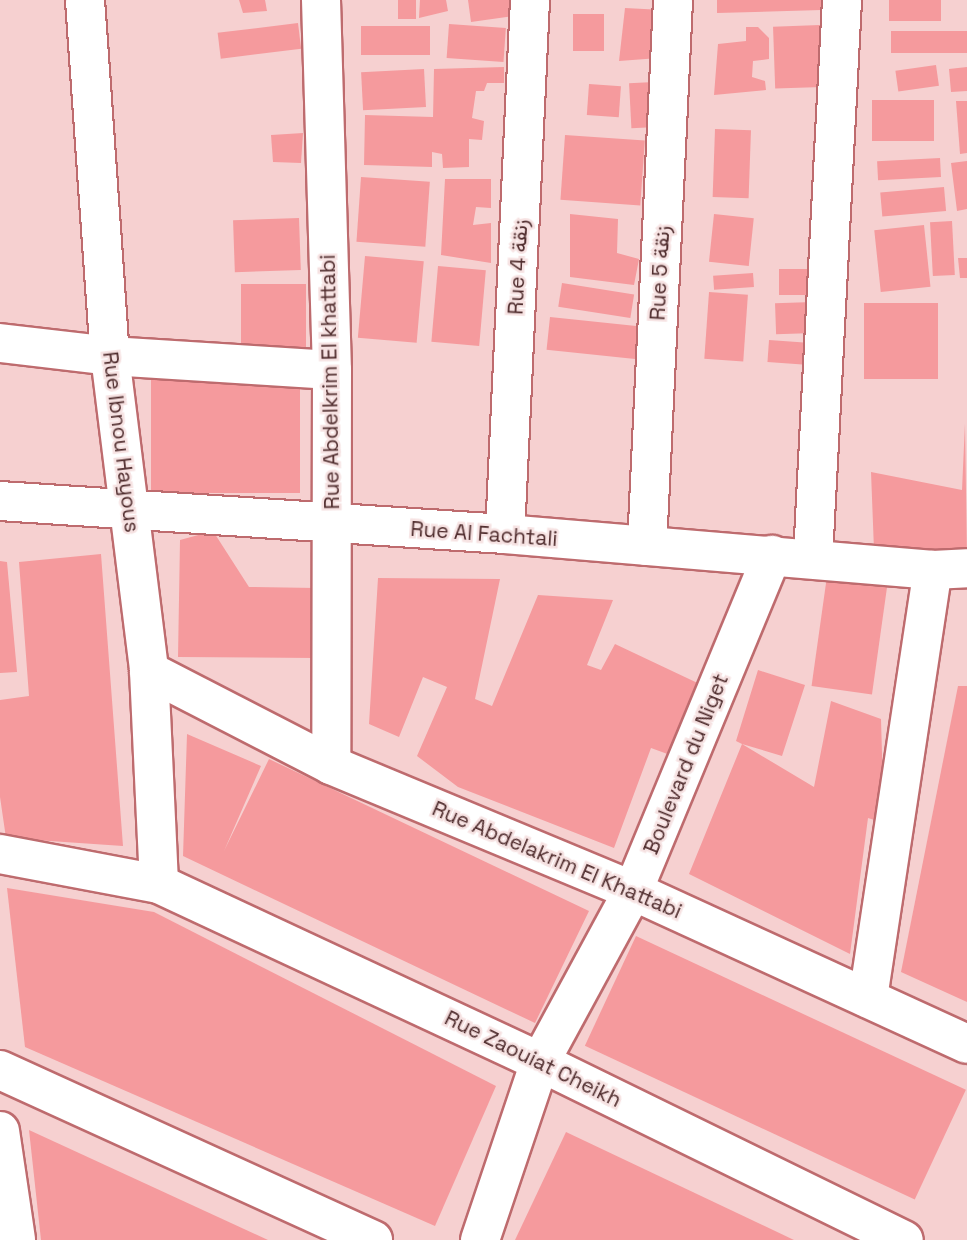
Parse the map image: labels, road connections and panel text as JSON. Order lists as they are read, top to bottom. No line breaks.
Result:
{"streets":{"street":["Rue 4 زنقة","Rue 5 زنقة","Rue Abdelkrim El khattabi","Rue Ibnou Hayous","Rue Al Fachtali","Boulevard du Niget","Rue Abdelakrim El Khattabi","Rue Zaouiat Cheikh"]},"crossings":[["Rue 4 زنقة","Rue Al Fachtali"],["Rue 5 زنقة","Rue Al Fachtali"],["Rue Abdelkrim El khattabi","Rue Al Fachtali"],["Rue Abdelkrim El khattabi","Rue Abdelakrim El Khattabi"],["Rue Ibnou Hayous","Rue Al Fachtali"],["Rue Ibnou Hayous","Rue Abdelakrim El Khattabi"],["Rue Ibnou Hayous","Rue Zaouiat Cheikh"],["Rue Al Fachtali","Boulevard du Niget"],["Boulevard du Niget","Rue Abdelakrim El Khattabi"],["Boulevard du Niget","Rue Zaouiat Cheikh"]]}
